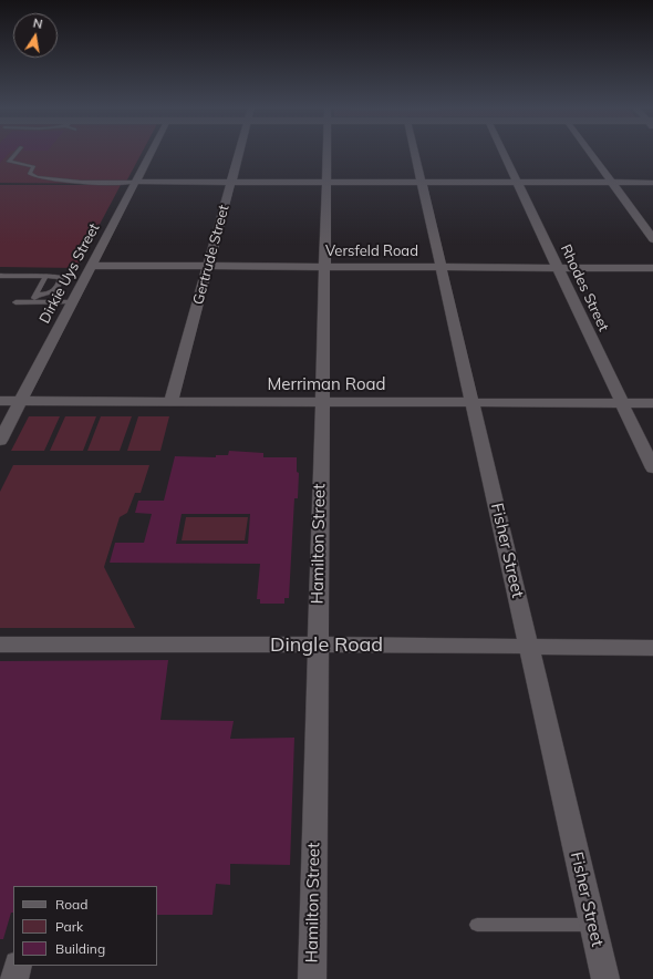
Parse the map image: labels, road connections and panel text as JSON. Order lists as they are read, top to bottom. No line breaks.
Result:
{"streets":{"street":["Versfeld Road","Gertrude Street","Dirkie Uys Street","Rhodes Street","Merriman Road","Hamilton Street","Fisher Street","Dingle Road"]},"crossings":[["Versfeld Road","Gertrude Street"],["Versfeld Road","Dirkie Uys Street"],["Versfeld Road","Rhodes Street"],["Versfeld Road","Hamilton Street"],["Versfeld Road","Fisher Street"],["Gertrude Street","Merriman Road"],["Dirkie Uys Street","Merriman Road"],["Rhodes Street","Merriman Road"],["Merriman Road","Hamilton Street"],["Merriman Road","Fisher Street"],["Hamilton Street","Dingle Road"],["Fisher Street","Dingle Road"]],"legend":["Road","Park","Building"],"north":"top"}
